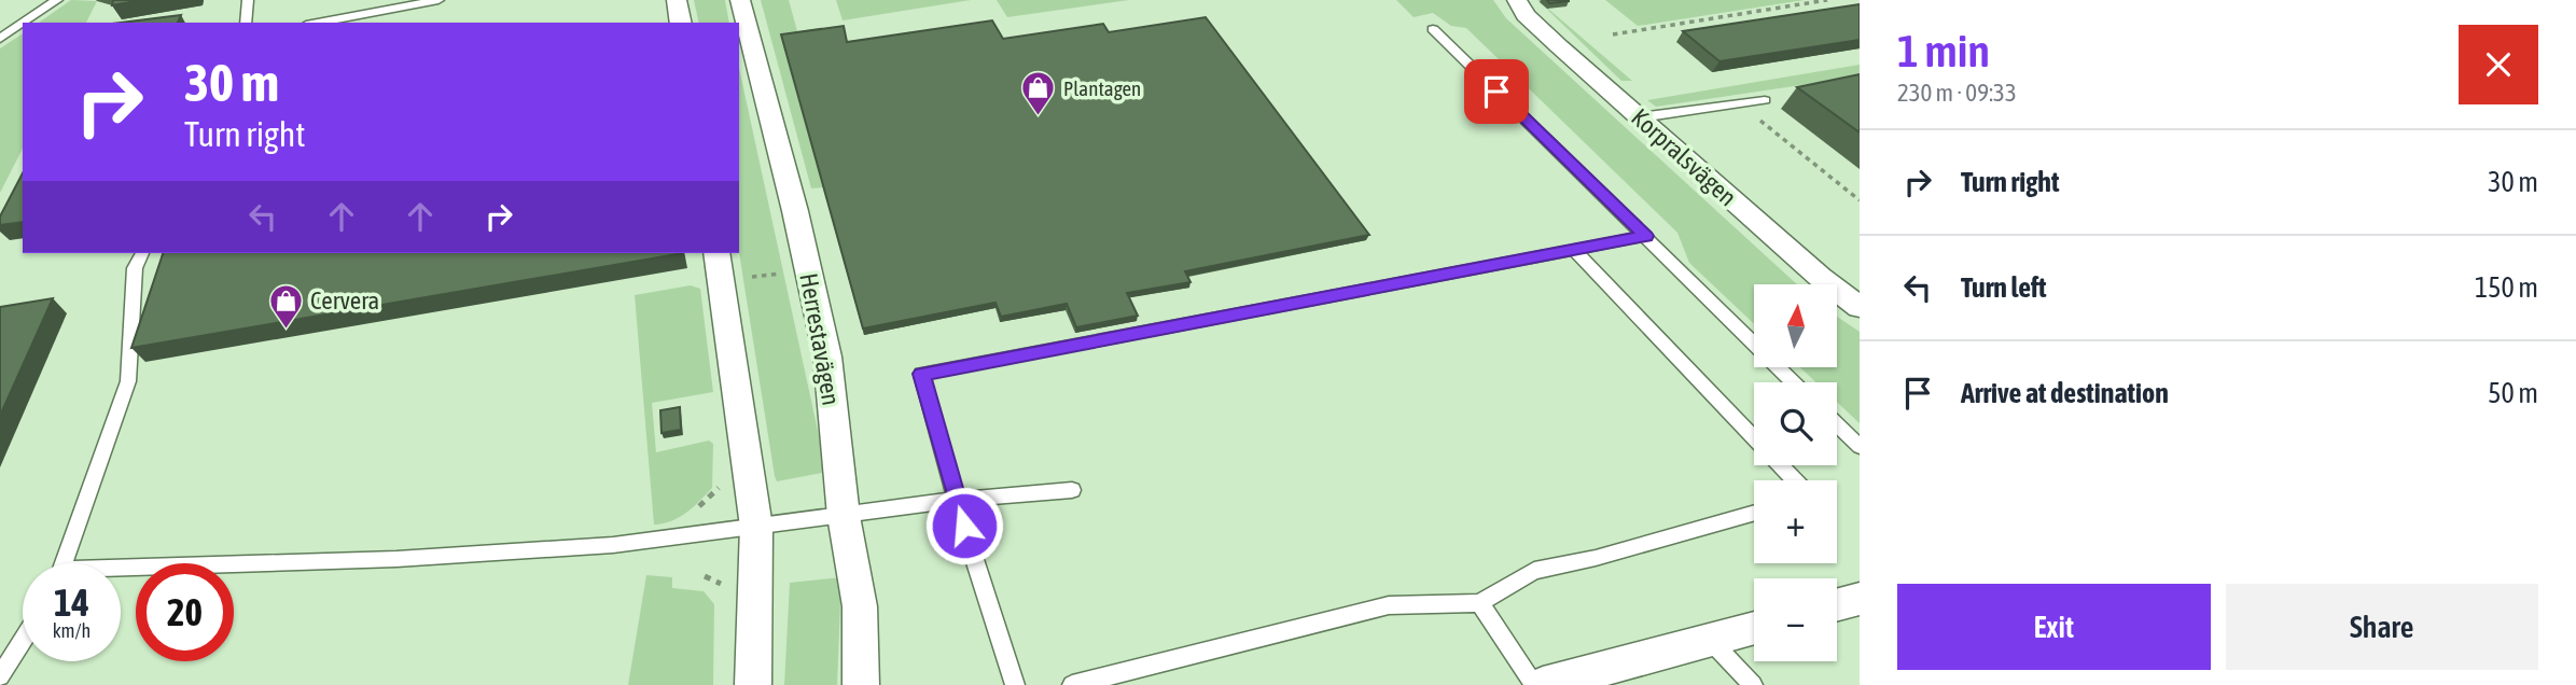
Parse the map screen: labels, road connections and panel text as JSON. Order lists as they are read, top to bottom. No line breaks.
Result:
{"streets":{"street":["Korpralsvägen","Herrestavägen"]},"places":{"shop":["Plantagen","Cervera"]},"north":"top","page":{"heading":["1 min","230 m · 09:33"],"turn":["30 m","Turn right"],"list":[{"name":"Turn right","value":"30 m"},{"name":"Turn left","value":"150 m"},{"name":"Arrive at destination","value":"50 m"}],"map_buttons":["+","−"],"speed":"14 km/h","limit":"20","buttons":["Exit","Share"]}}
